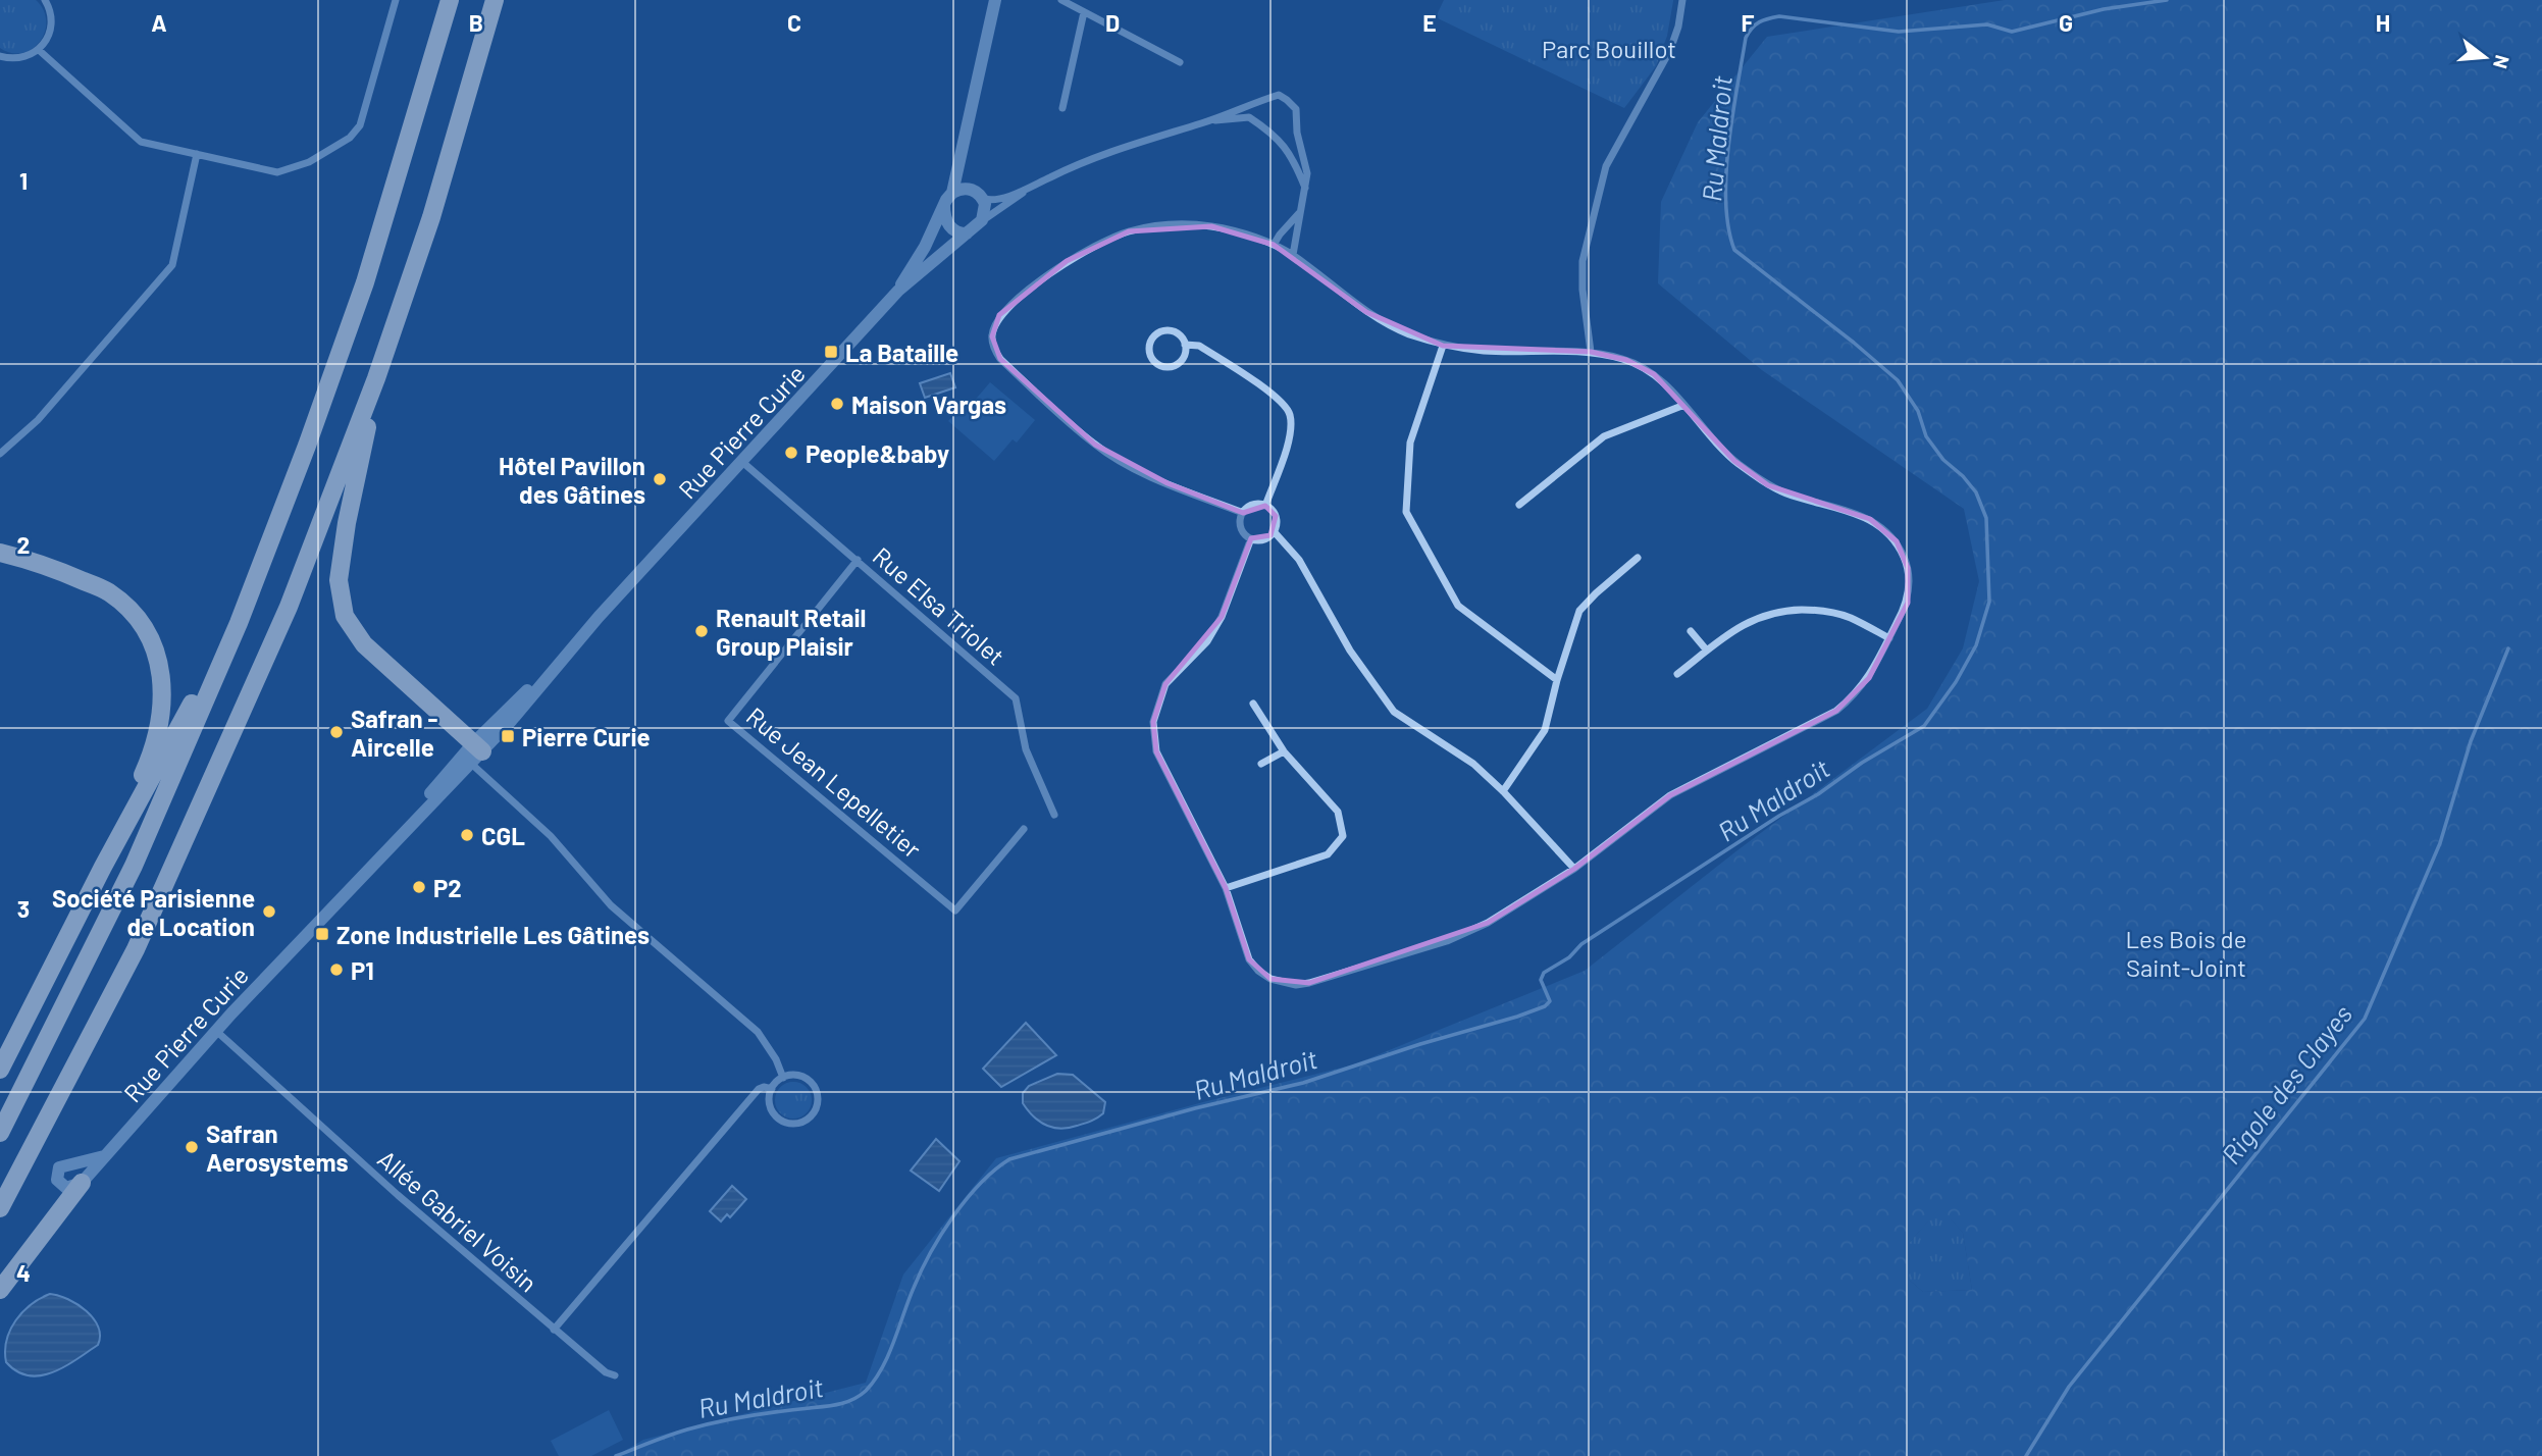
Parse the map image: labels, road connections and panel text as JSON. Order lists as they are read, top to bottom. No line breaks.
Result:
{"streets":{"street":["Rue Pierre Curie","Rue Elsa Triolet","Rue Jean Lepelletier","Allée Gabriel Voisin"]},"crossings":[["Rue Pierre Curie","Rue Elsa Triolet"],["Rue Pierre Curie","Allée Gabriel Voisin"],["Rue Elsa Triolet","Rue Jean Lepelletier"]],"water":["Ru Maldroit","Rigole des Clayes"],"parks":["Parc Bouillot","Les Bois de Saint-Joint"],"places":{"transit":["La Bataille","Pierre Curie","Zone Industrielle Les Gâtines"],"other":["Maison Vargas","People&baby","Hôtel Pavillon des Gâtines","Renault Retail Group Plaisir","Safran - Aircelle","CGL","P2","Société Parisienne de Location","P1","Safran Aerosystems"]},"north":"right","grid":{"columns":["A","B","C","D","E","F","G","H"],"rows":["1","2","3","4"]}}
